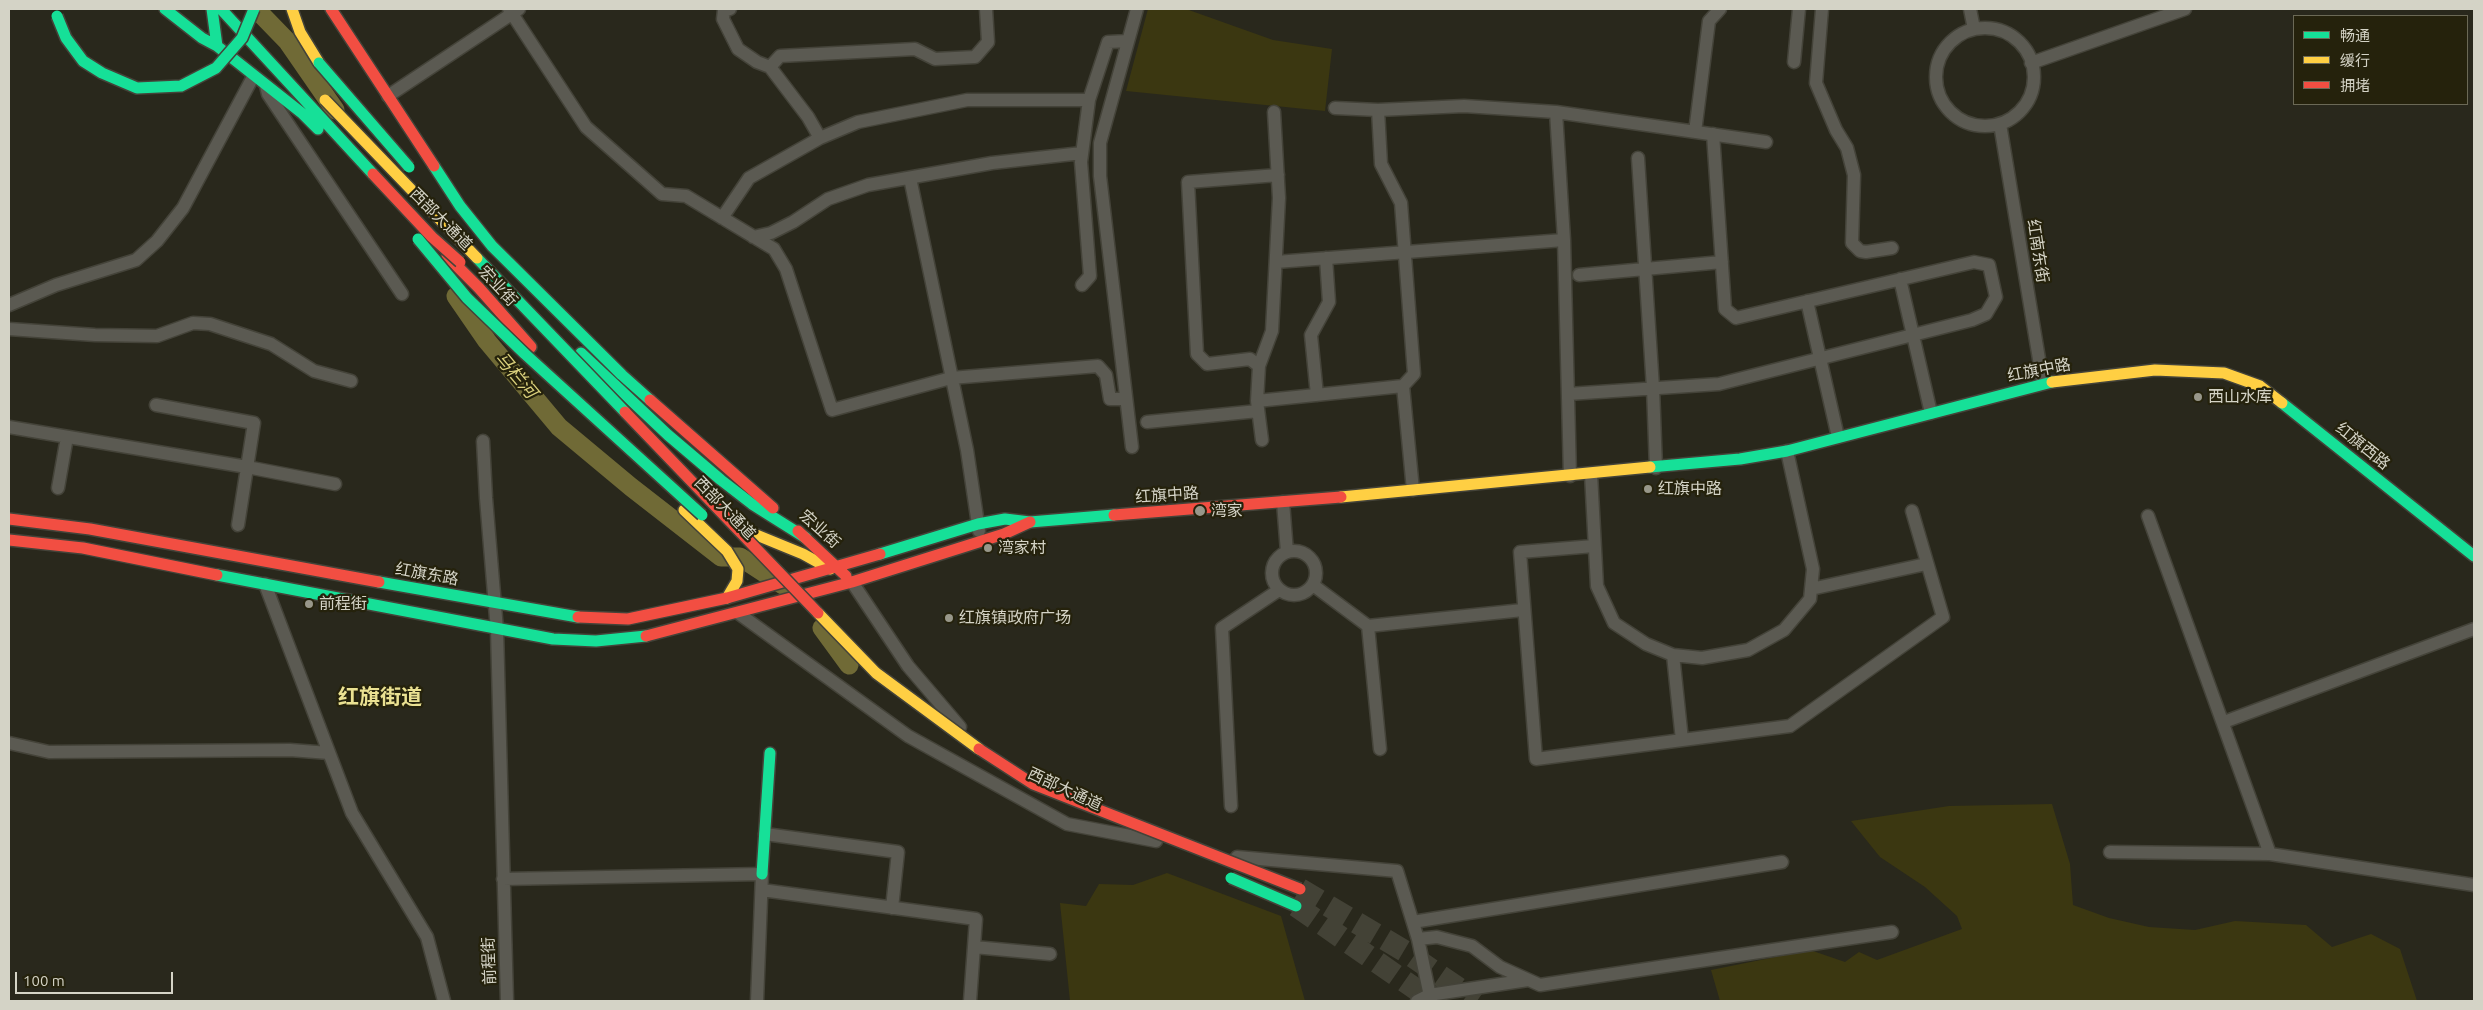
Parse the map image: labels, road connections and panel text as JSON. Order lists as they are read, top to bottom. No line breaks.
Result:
{"streets":{"main road":["西部大通道","宏业街","红旗中路","红旗西路","红旗东路"],"street":["红南东街","前程街"]},"crossings":[["红南东街","红旗中路"],["宏业街","红旗中路"],["宏业街","红旗东路"],["红旗中路","红旗西路"],["红旗中路","红旗东路"],["红旗东路","前程街"]],"districts":["红旗街道"],"water":["马栏河"],"places":["西山水库","红旗中路","湾家","湾家村","前程街","红旗镇政府广场"],"legend":["畅通","缓行","拥堵"],"scale_bar":"100 m"}
